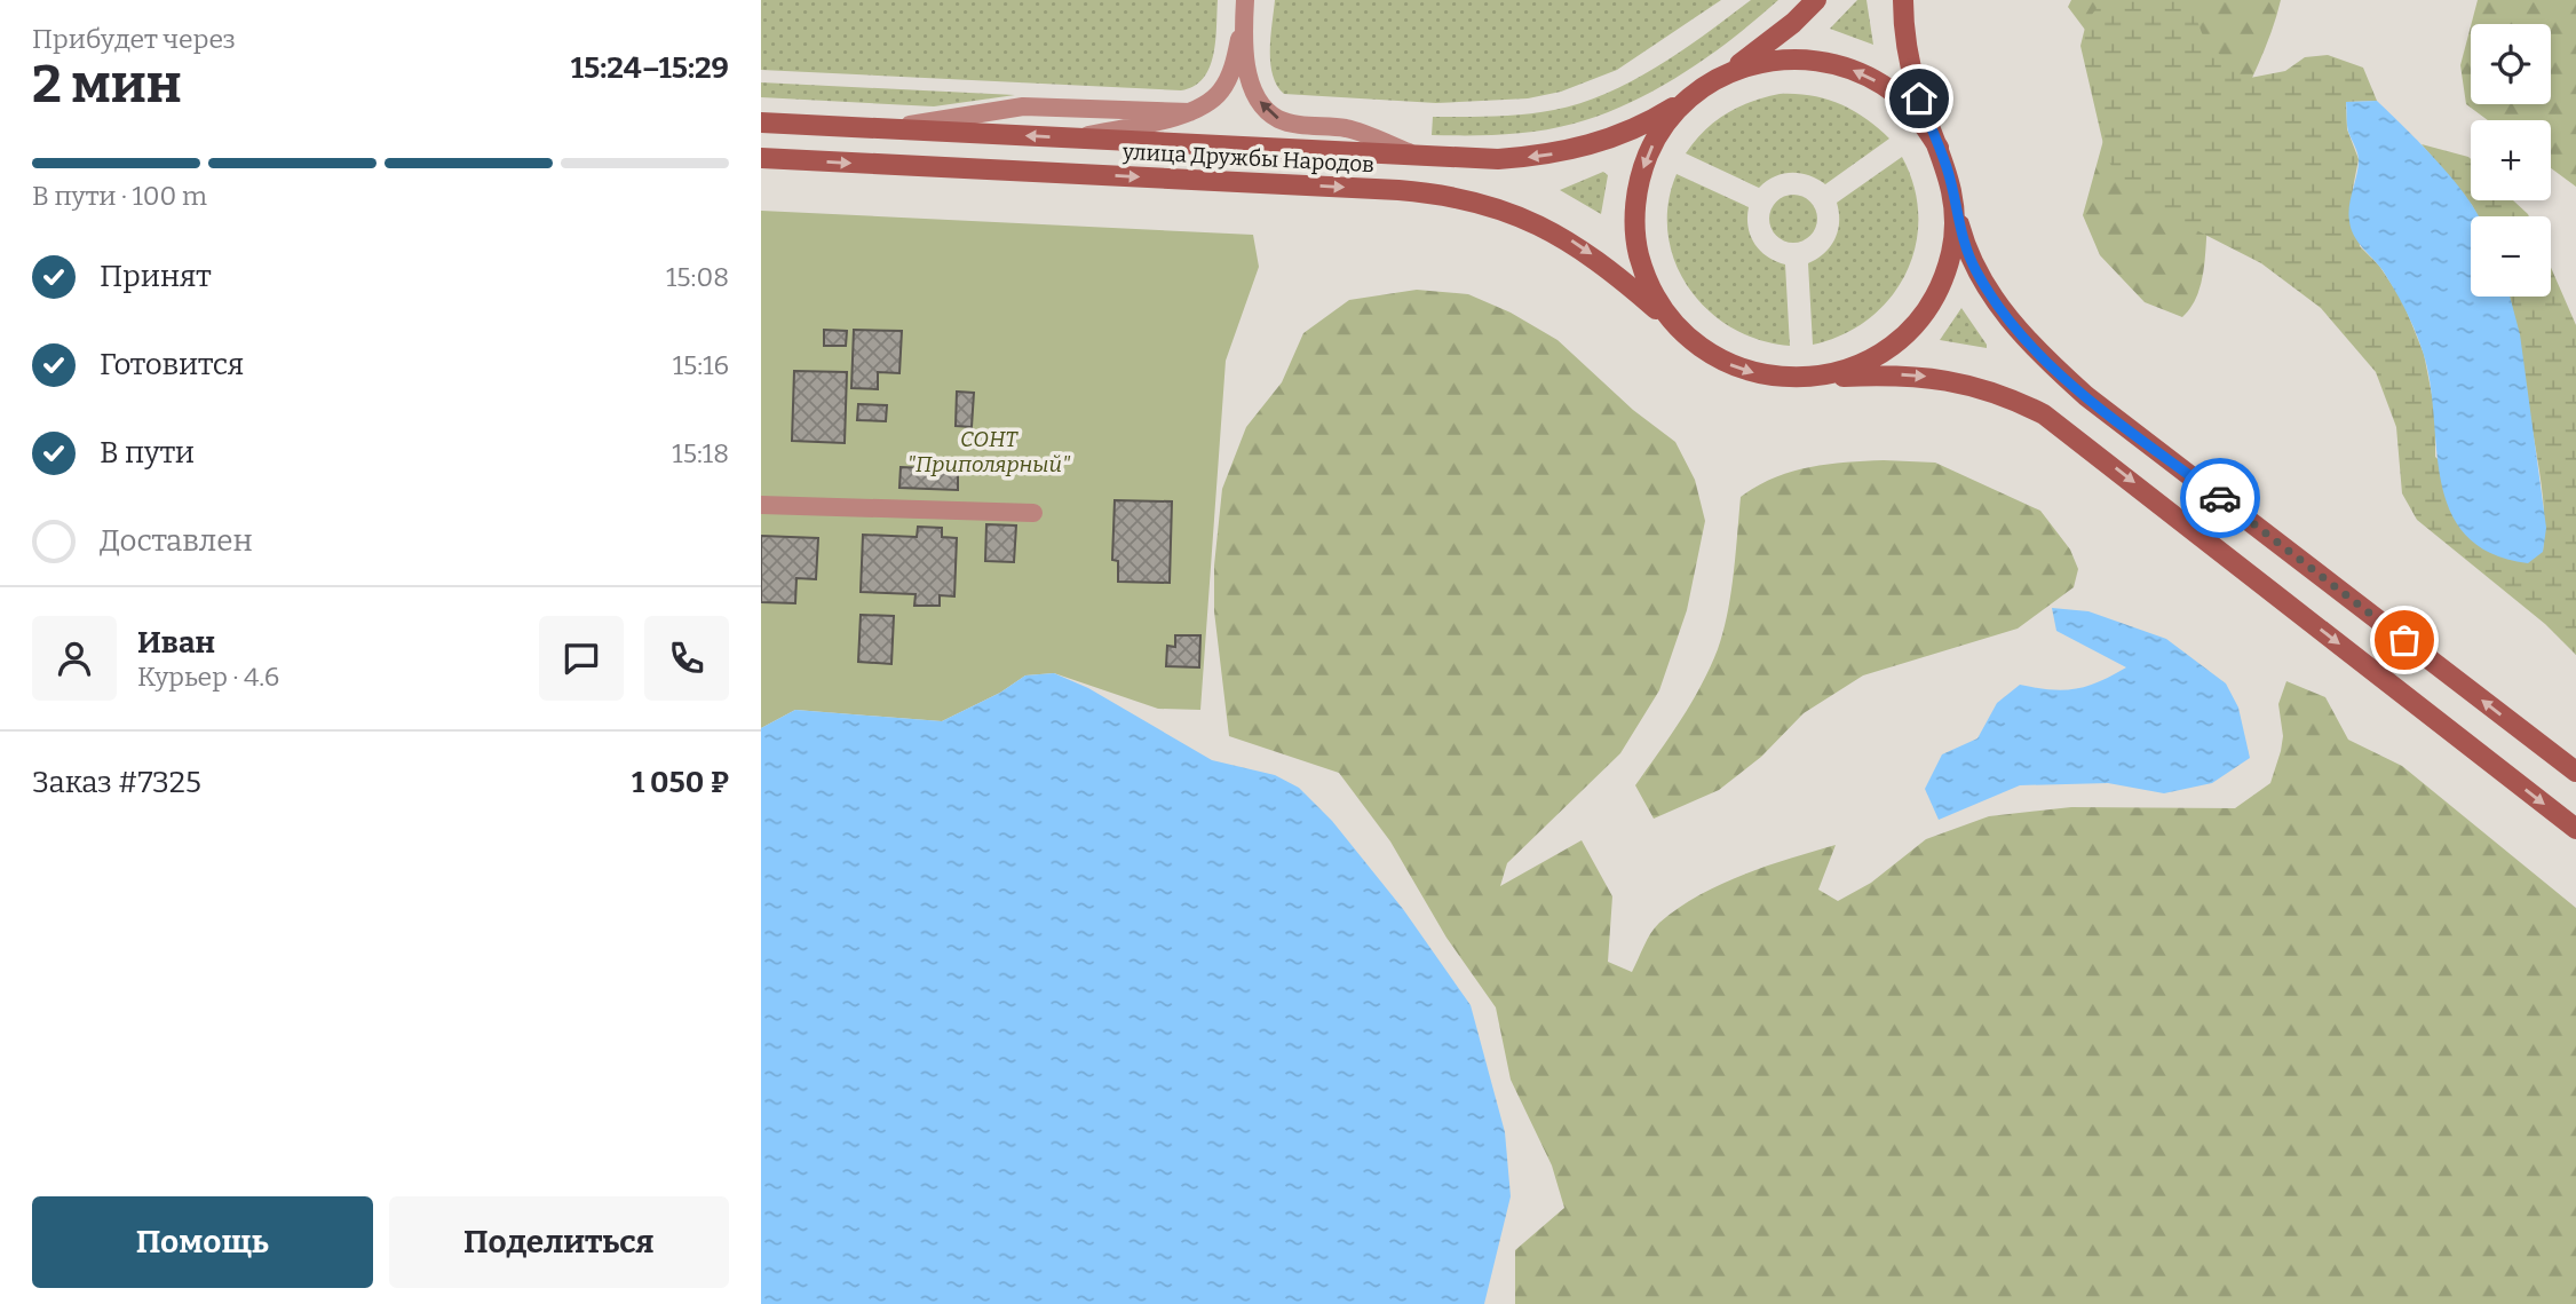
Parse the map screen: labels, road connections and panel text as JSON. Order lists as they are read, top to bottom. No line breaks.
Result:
{"streets":{"main road":["улица Дружбы Народов"]},"parks":["СОНТ \"Приполярный\""],"page":{"heading":["2 мин","Прибудет через","15:24–15:29"],"panel":["Иван","Курьер · 4.6","Заказ #7325","1 050 ₽"],"map_buttons":["+","−"],"bar":"В пути · 100 m","list":[["Принят","15:08"],["Готовится","15:16"],["В пути","15:18"],"Доставлен"],"buttons":["Помощь","Поделиться"]}}
